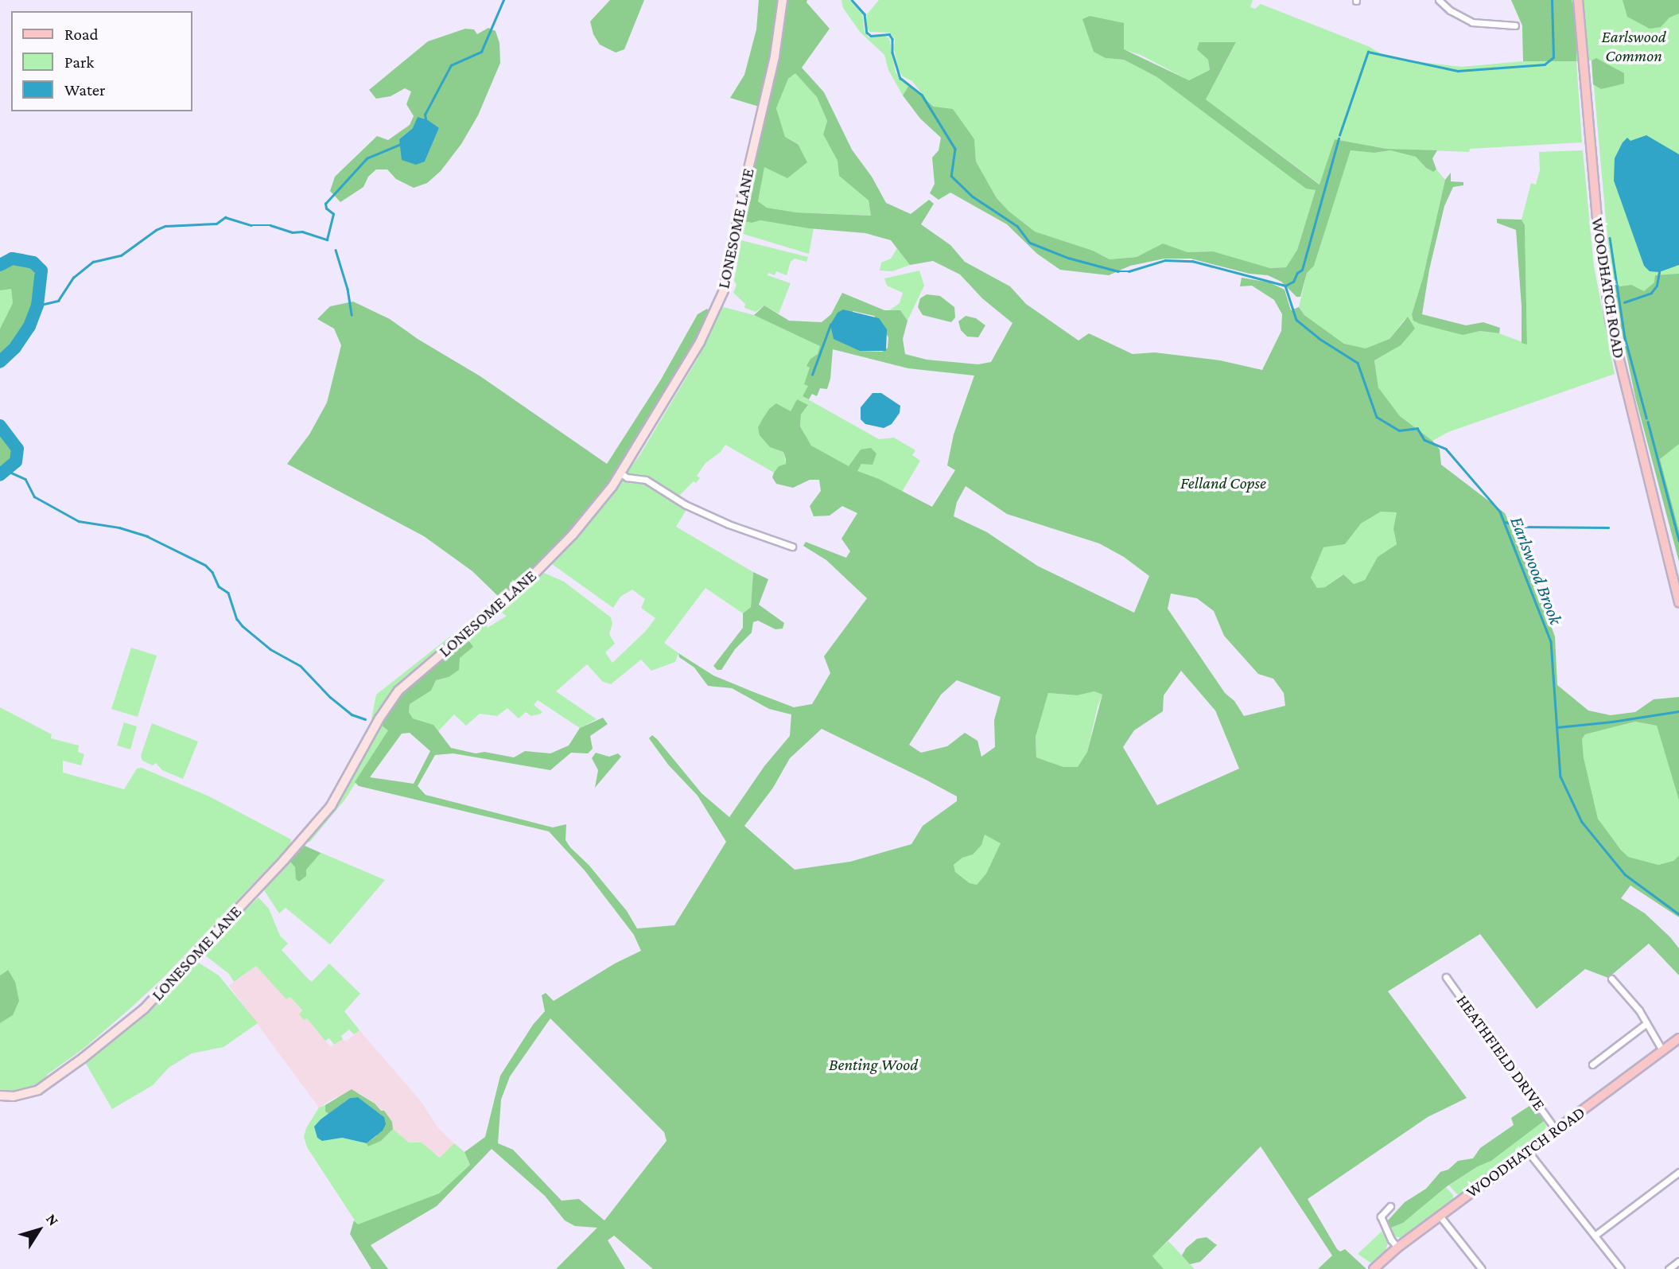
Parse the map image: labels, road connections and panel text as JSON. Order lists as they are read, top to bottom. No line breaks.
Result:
{"streets":{"main road":["WOODHATCH ROAD"],"street":["LONESOME LANE","HEATHFIELD DRIVE"]},"crossings":[["WOODHATCH ROAD","HEATHFIELD DRIVE"]],"water":["Earlswood Brook"],"parks":["Earlswood Common","Felland Copse","Benting Wood"],"legend":["Road","Park","Water"],"north":"top right"}
